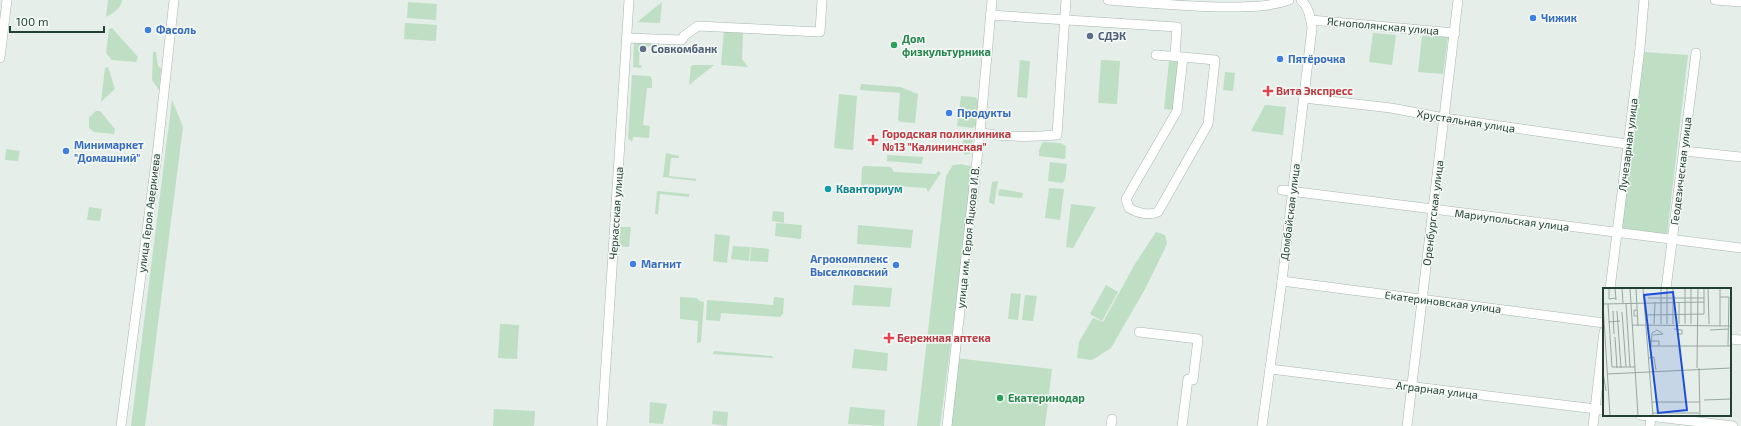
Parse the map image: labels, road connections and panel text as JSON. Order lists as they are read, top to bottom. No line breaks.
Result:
{"streets":{"street":["Яснополянская улица","Хрустальная улица","Лучезарная улица","Геодезическая улица","Домбайская улица","улица Героя Аверкиева","Черкасская улица","Оренбургская улица","Мариупольская улица","улица им. Героя Яцкова И.В.","Екатериновская улица","Аграрная улица"]},"crossings":[["Яснополянская улица","Домбайская улица"],["Яснополянская улица","Оренбургская улица"],["Хрустальная улица","Лучезарная улица"],["Хрустальная улица","Домбайская улица"],["Хрустальная улица","Оренбургская улица"],["Лучезарная улица","Мариупольская улица"],["Геодезическая улица","Мариупольская улица"],["Домбайская улица","Мариупольская улица"],["Домбайская улица","Екатериновская улица"],["Домбайская улица","Аграрная улица"],["Оренбургская улица","Мариупольская улица"],["Оренбургская улица","Екатериновская улица"],["Оренбургская улица","Аграрная улица"]],"places":{"other":["Чижик","Фасоль","СДЭК","Дом физкультурника","Совкомбанк","Пятёрочка","Продукты","Минимаркет \"Домашний\"","Кванториум","Магнит","Агрокомплекс Выселковский","Екатеринодар"],"health":["Вита Экспресс","Городская поликлиника №13 \"Калининская\"","Бережная аптека"]},"scale_bar":"100 m"}
